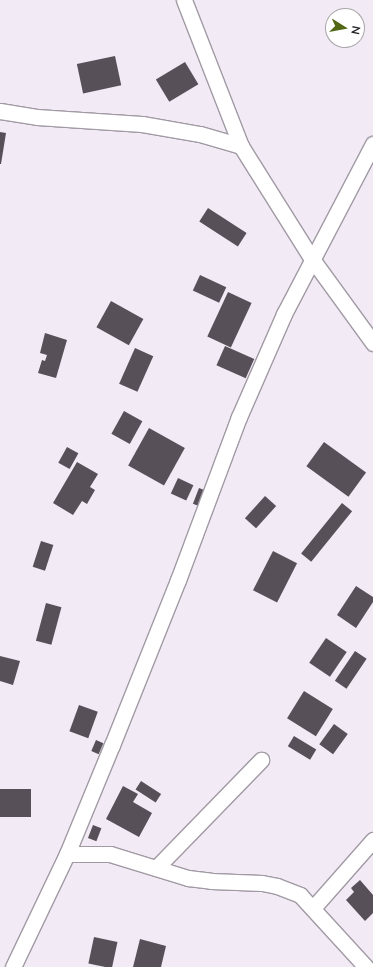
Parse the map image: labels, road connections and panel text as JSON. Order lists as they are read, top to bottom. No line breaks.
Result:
{"north":"right"}
